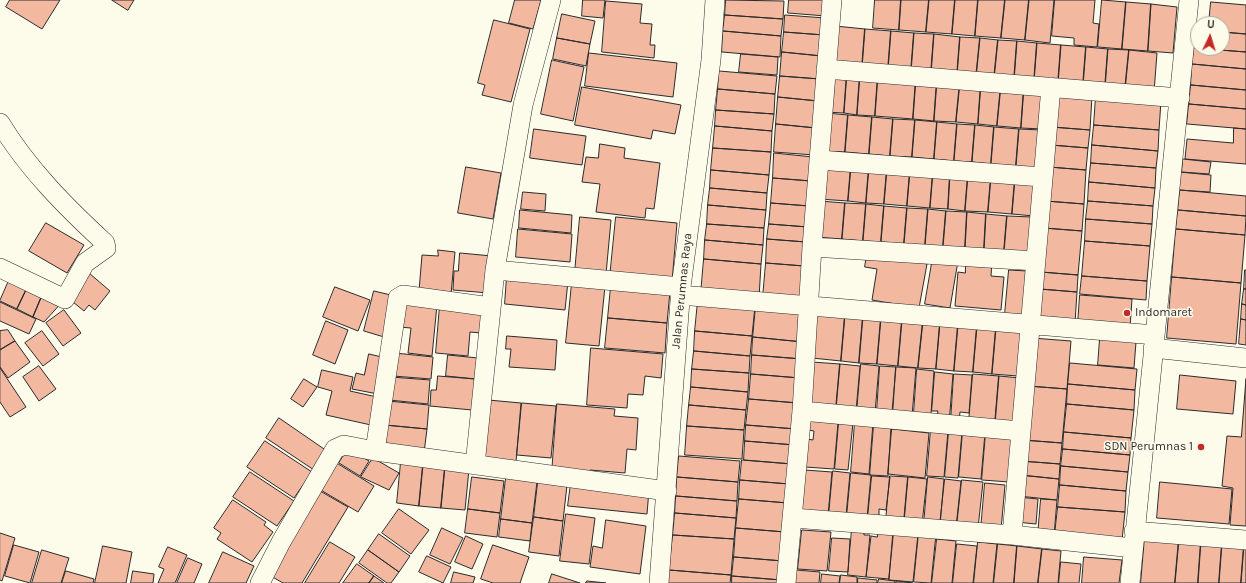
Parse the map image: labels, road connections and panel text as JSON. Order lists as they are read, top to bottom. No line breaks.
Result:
{"streets":{"street":["Jalan Perumnas Raya"]},"places":["Indomaret","SDN Perumnas 1"],"north":"top"}
